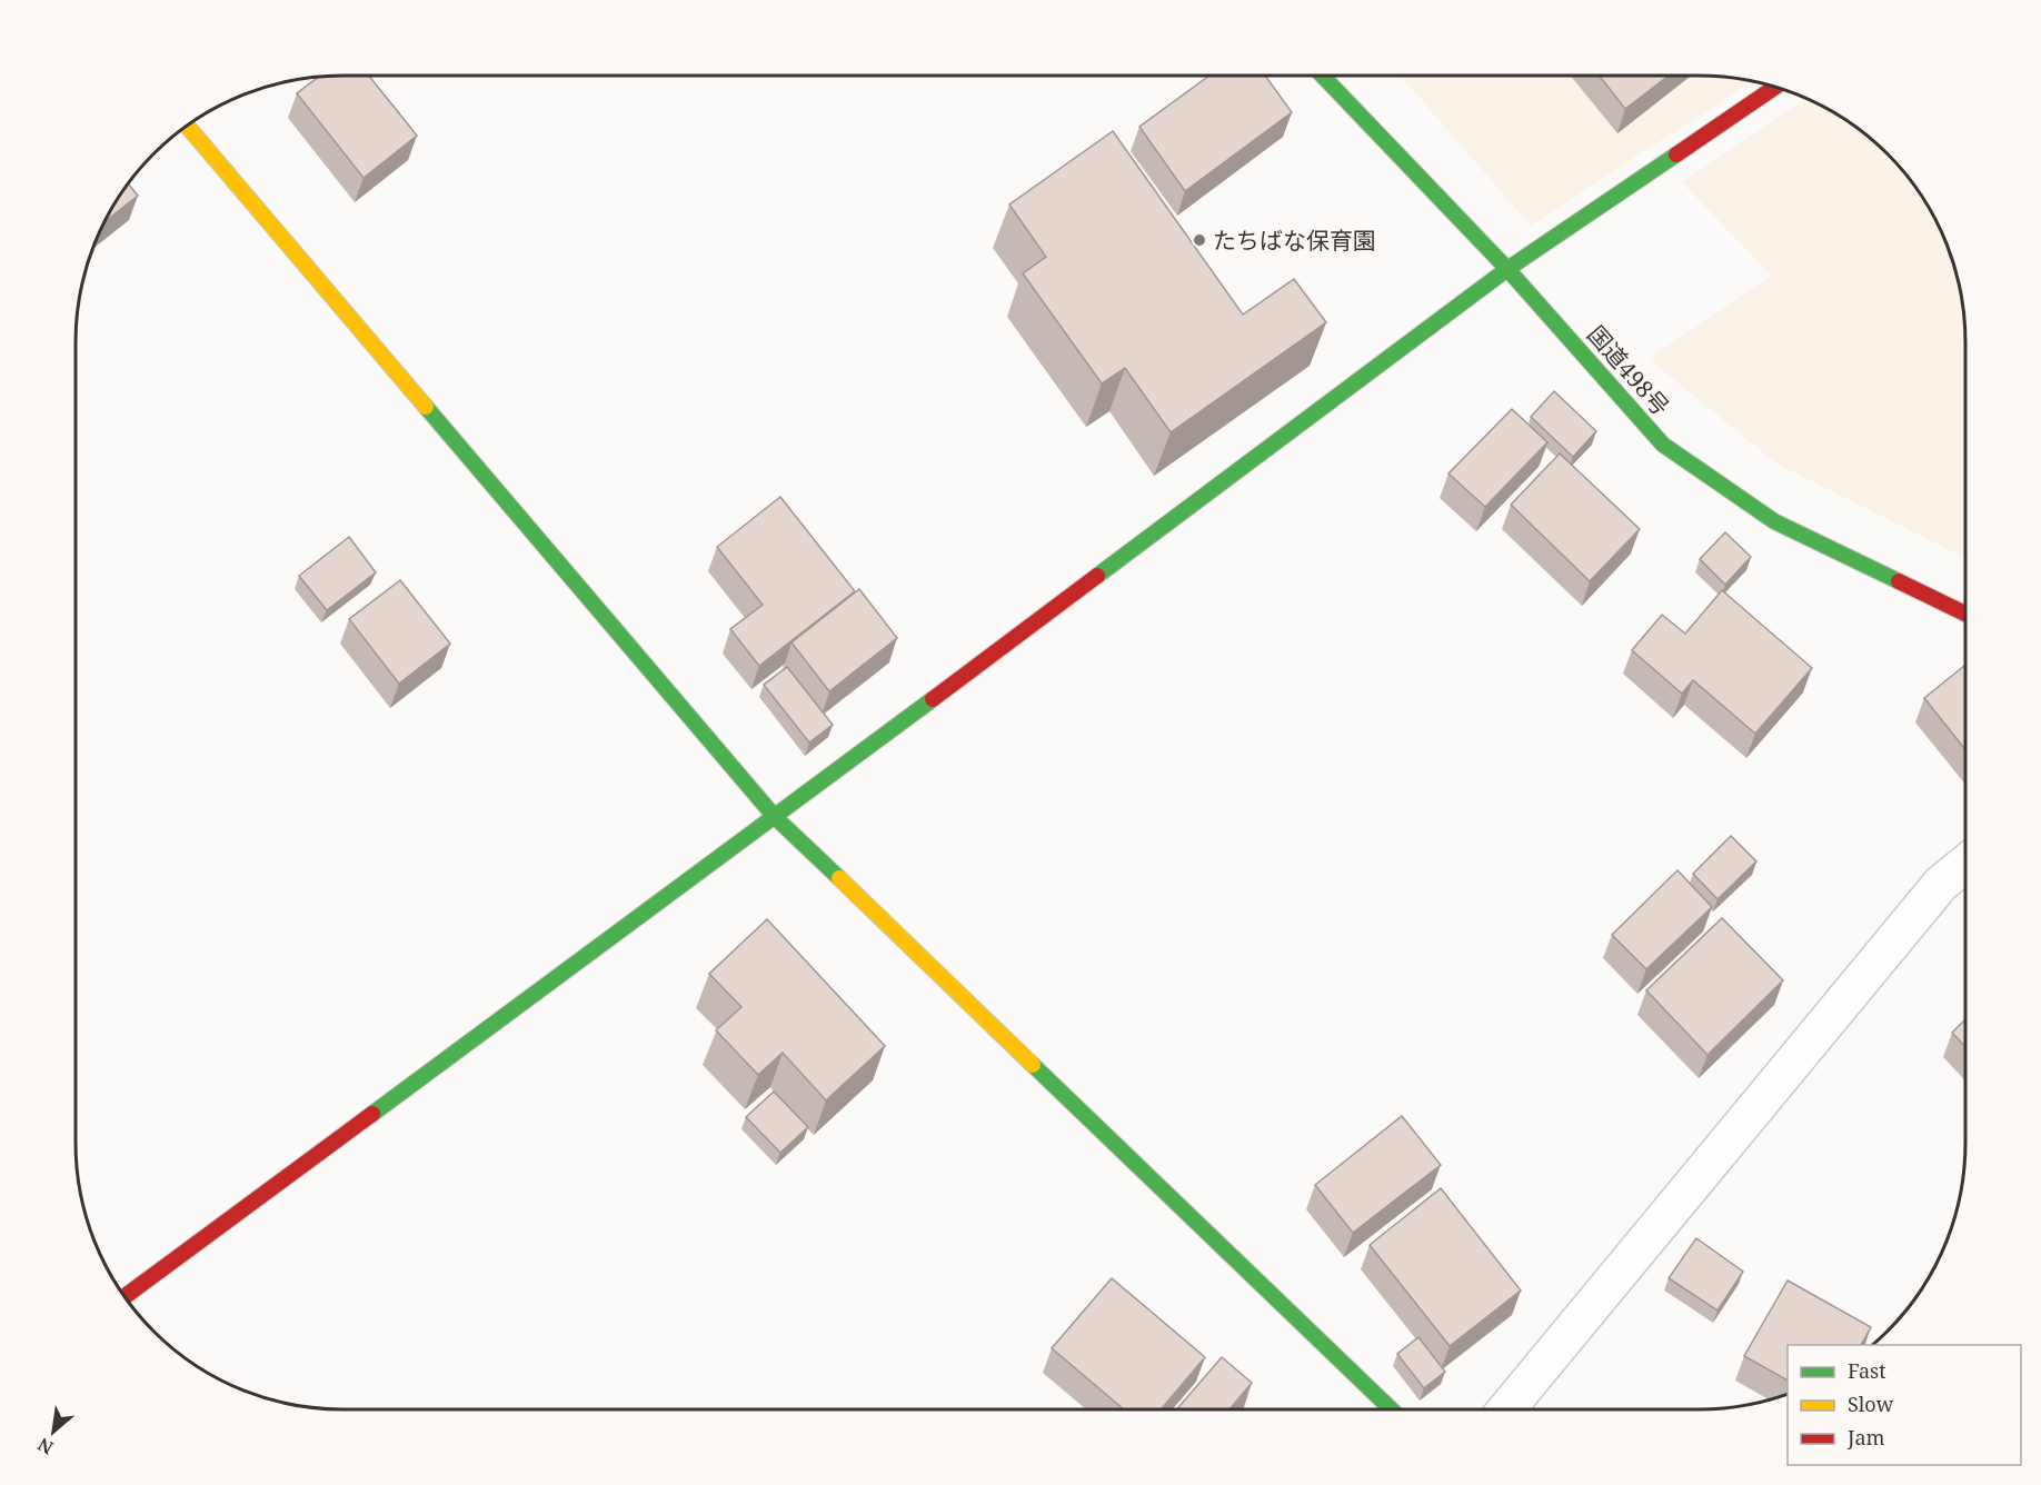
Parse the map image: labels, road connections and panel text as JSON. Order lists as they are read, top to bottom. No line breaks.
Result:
{"streets":{"main road":["国道498号"]},"places":["たちばな保育園"],"legend":["Fast","Slow","Jam"],"north":"bottom left"}
